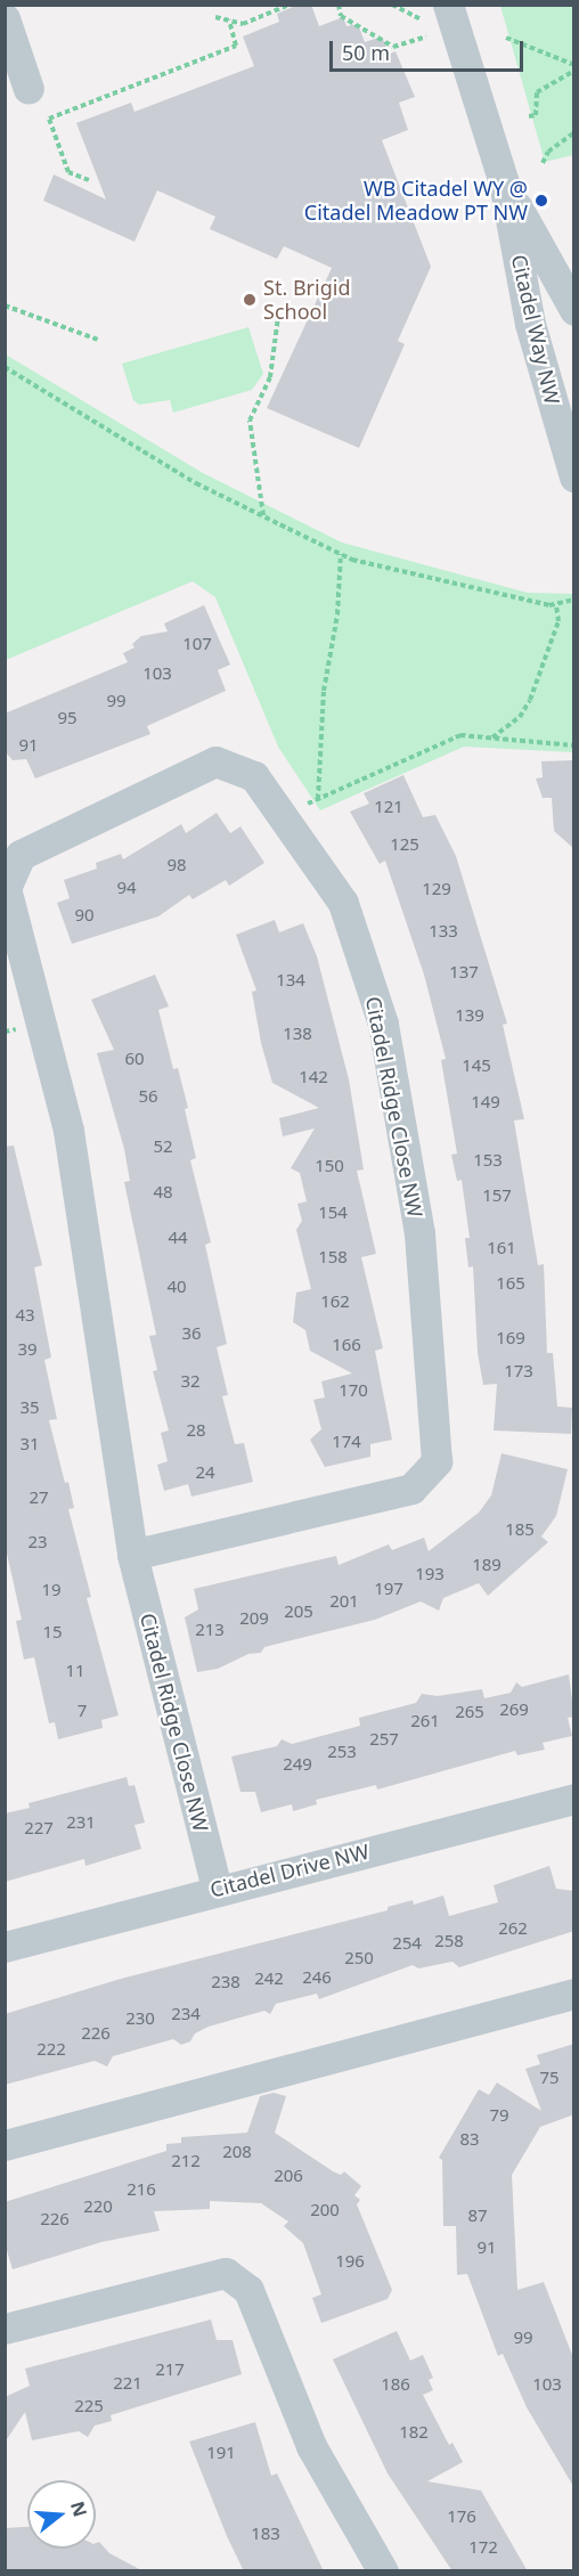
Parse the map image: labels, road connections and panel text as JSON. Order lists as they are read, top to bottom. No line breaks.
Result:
{"streets":{"street":["Citadel Way NW","Citadel Ridge Close NW","Citadel Drive NW"]},"crossings":[["Citadel Ridge Close NW","Citadel Drive NW"]],"places":["WB Citadel WY @ Citadel Meadow PT NW","St. Brigid School"],"house_numbers":["107","103","99","95","91","121","125","98","94","129","90","133","137","134","139","138","60","145","142","56","149","52","153","150","48","157","154","44","161","158","165","40","162","43","36","169","166","39","173","32","170","35","28","174","31","24","27","185","23","189","193","197","19","201","205","209","213","15","11","269","7","265","261","257","253","249","231","227","262","258","254","250","246","242","238","234","230","226","222","75","79","83","208","212","206","216","220","200","87","226","91","196","99","217","221","186","103","225","182","191","176","183","172"],"scale_bar":"50 m","north":"right"}
